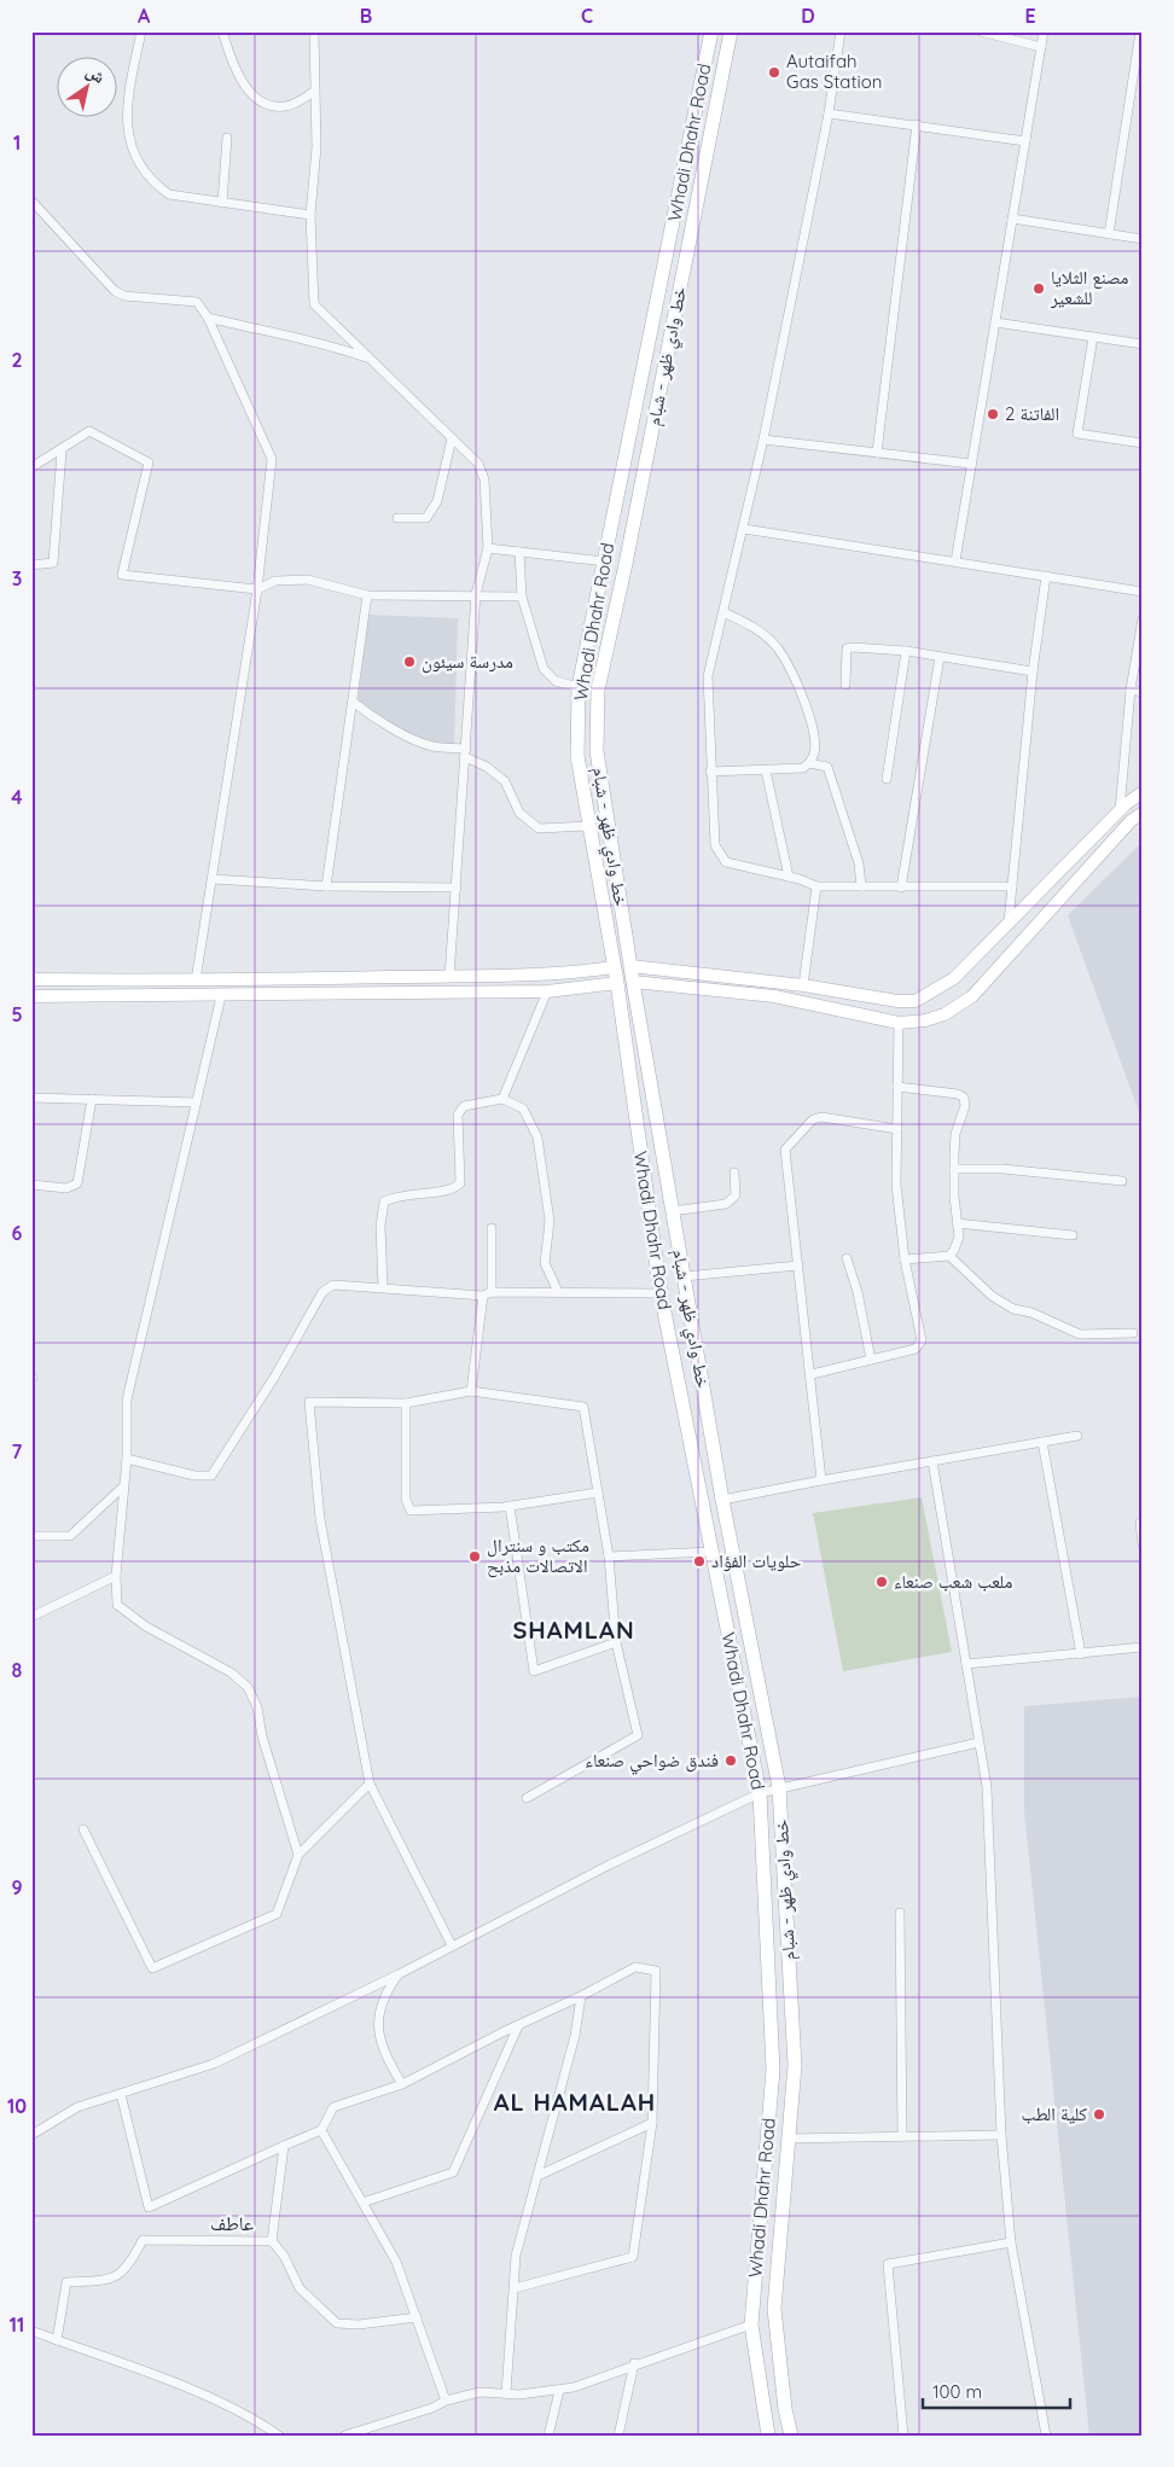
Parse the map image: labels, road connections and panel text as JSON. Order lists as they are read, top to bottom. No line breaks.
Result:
{"streets":{"main road":["Whadi Dhahr Road","خط وادي ظهر - شبام"]},"districts":["SHAMLAN","AL HAMALAH","عاطف"],"places":["Autaifah Gas Station","مصنع الثلايا للشعير","الفاتنة 2","مدرسة سيئون","مكتب و سنترال الاتصالات مذبح","حلويات الفؤاد","ملعب شعب صنعاء","فندق ضواحي صنعاء","كلية الطب"],"scale_bar":"100 m","north":"top right","grid":{"columns":["A","B","C","D","E"],"rows":["1","2","3","4","5","6","7","8","9","10","11"]}}
